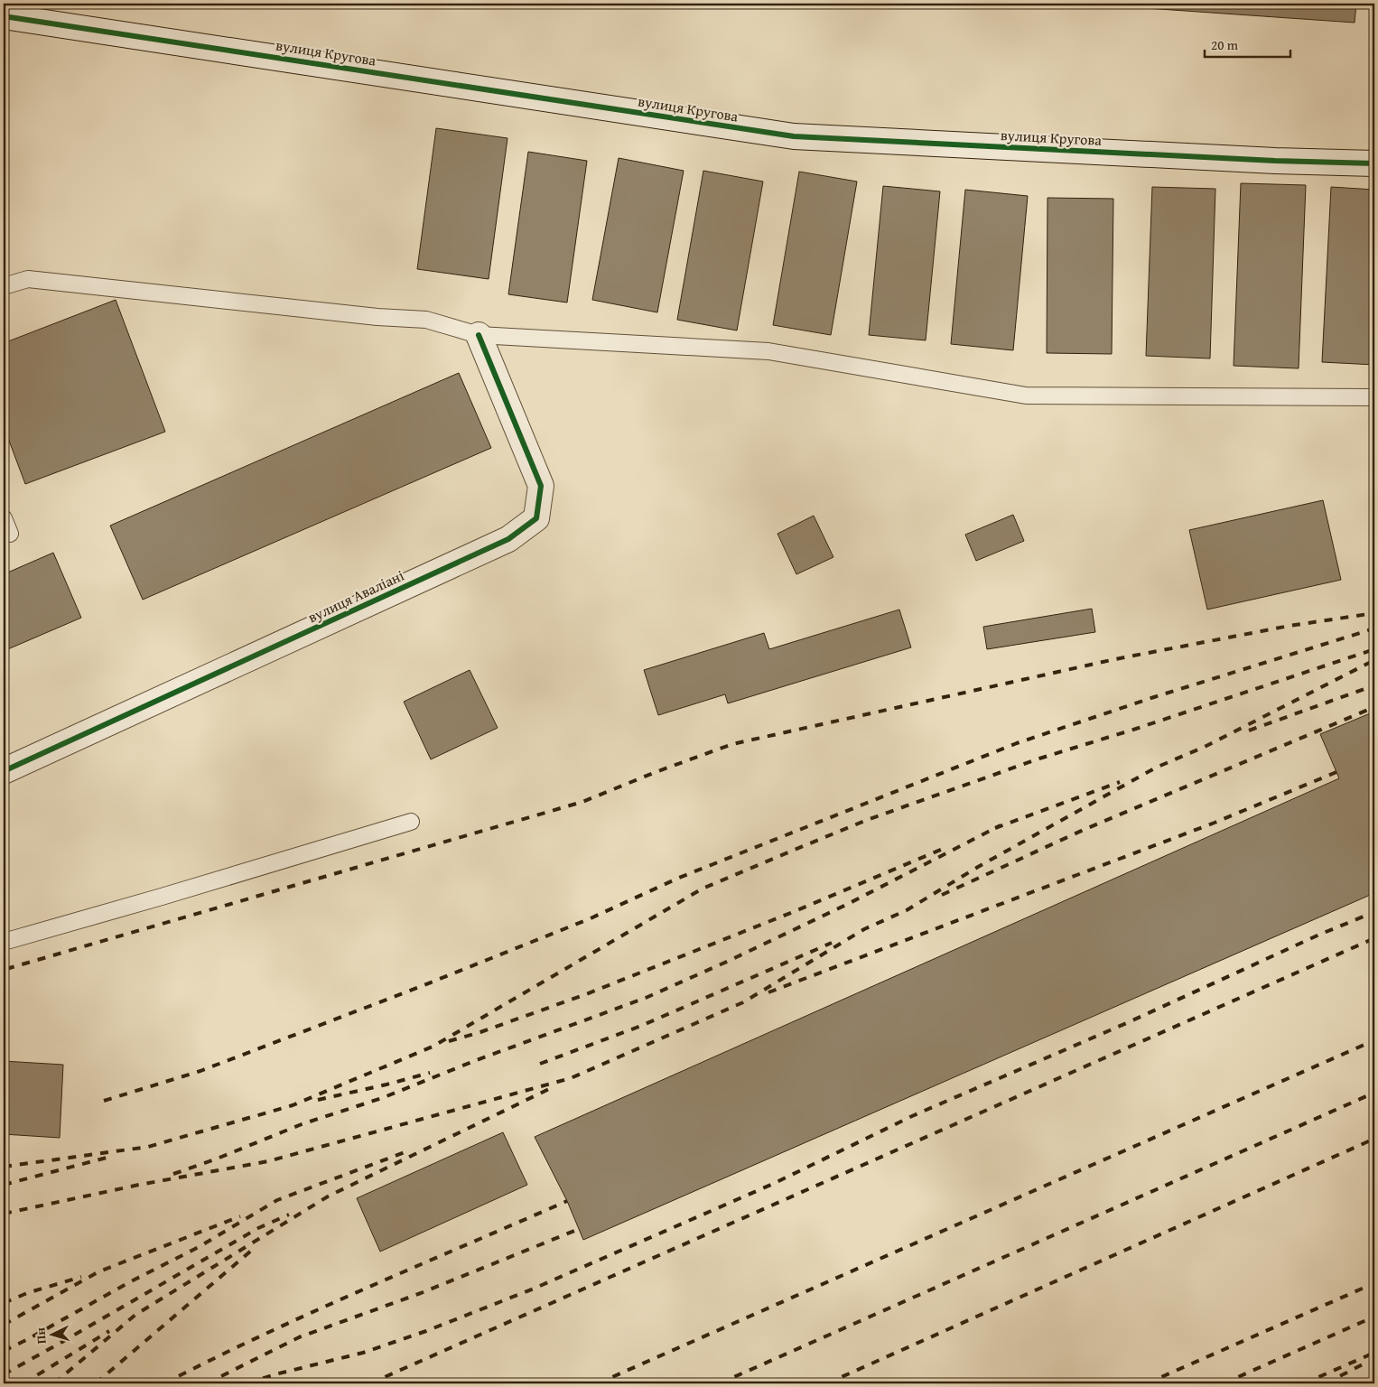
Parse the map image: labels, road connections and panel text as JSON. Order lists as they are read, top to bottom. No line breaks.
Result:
{"streets":{"street":["вулиця Кругова","вулиця Аваліані"]},"scale_bar":"20 m","north":"left"}
